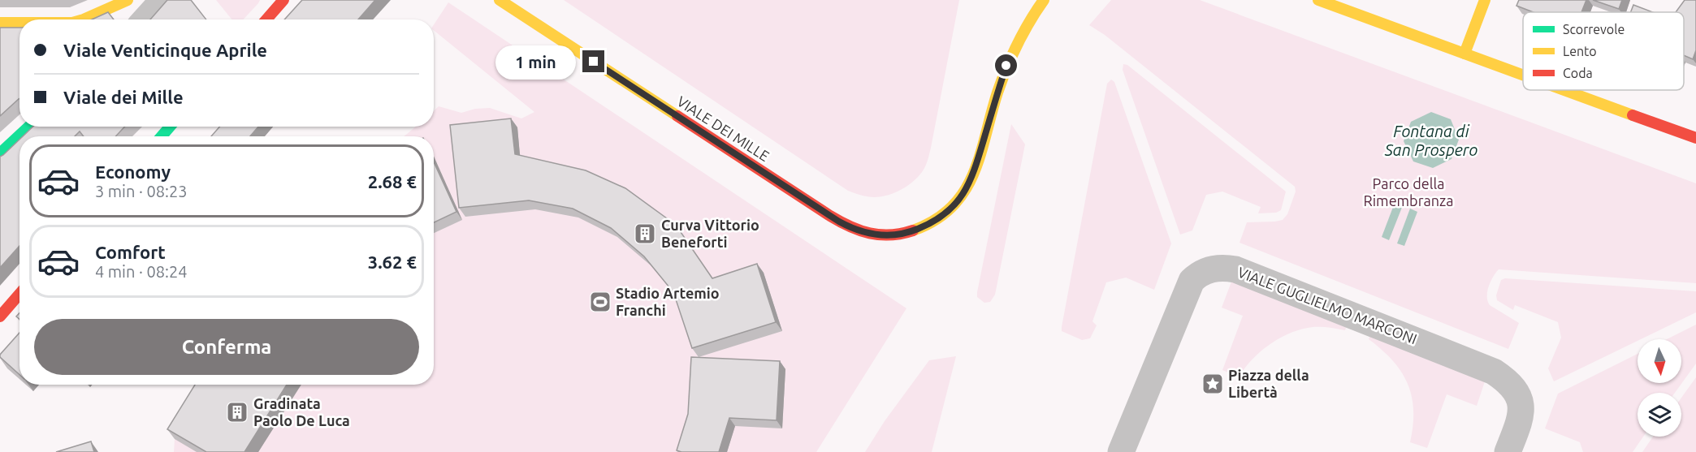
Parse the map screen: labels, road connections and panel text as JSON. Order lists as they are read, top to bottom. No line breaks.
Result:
{"streets":{"street":["VIALE DEI MILLE","VIALE GUGLIELMO MARCONI"]},"water":["Fontana di San Prospero"],"parks":["Parco della Rimembranza"],"places":{"building":["Curva Vittorio Beneforti","Gradinata Paolo De Luca"],"sports":["Stadio Artemio Franchi"],"place":["Piazza della Libertà"]},"legend":["Scorrevole","Lento","Coda"],"north":"bottom","page":{"banner":["Viale Venticinque Aprile","Viale dei Mille"],"bubble":"1 min","list":[{"name":"Economy","note":"3 min · 08:23","value":"2.68 €"},{"name":"Comfort","note":"4 min · 08:24","value":"3.62 €"}],"buttons":"Conferma"}}
